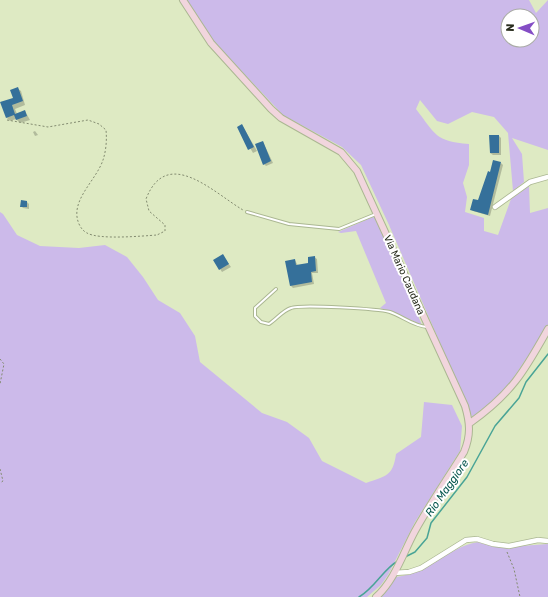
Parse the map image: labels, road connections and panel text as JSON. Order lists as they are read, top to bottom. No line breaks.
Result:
{"streets":{"main road":["Via Mario Caudana"]},"water":["Rio Maggiore"],"north":"left"}
